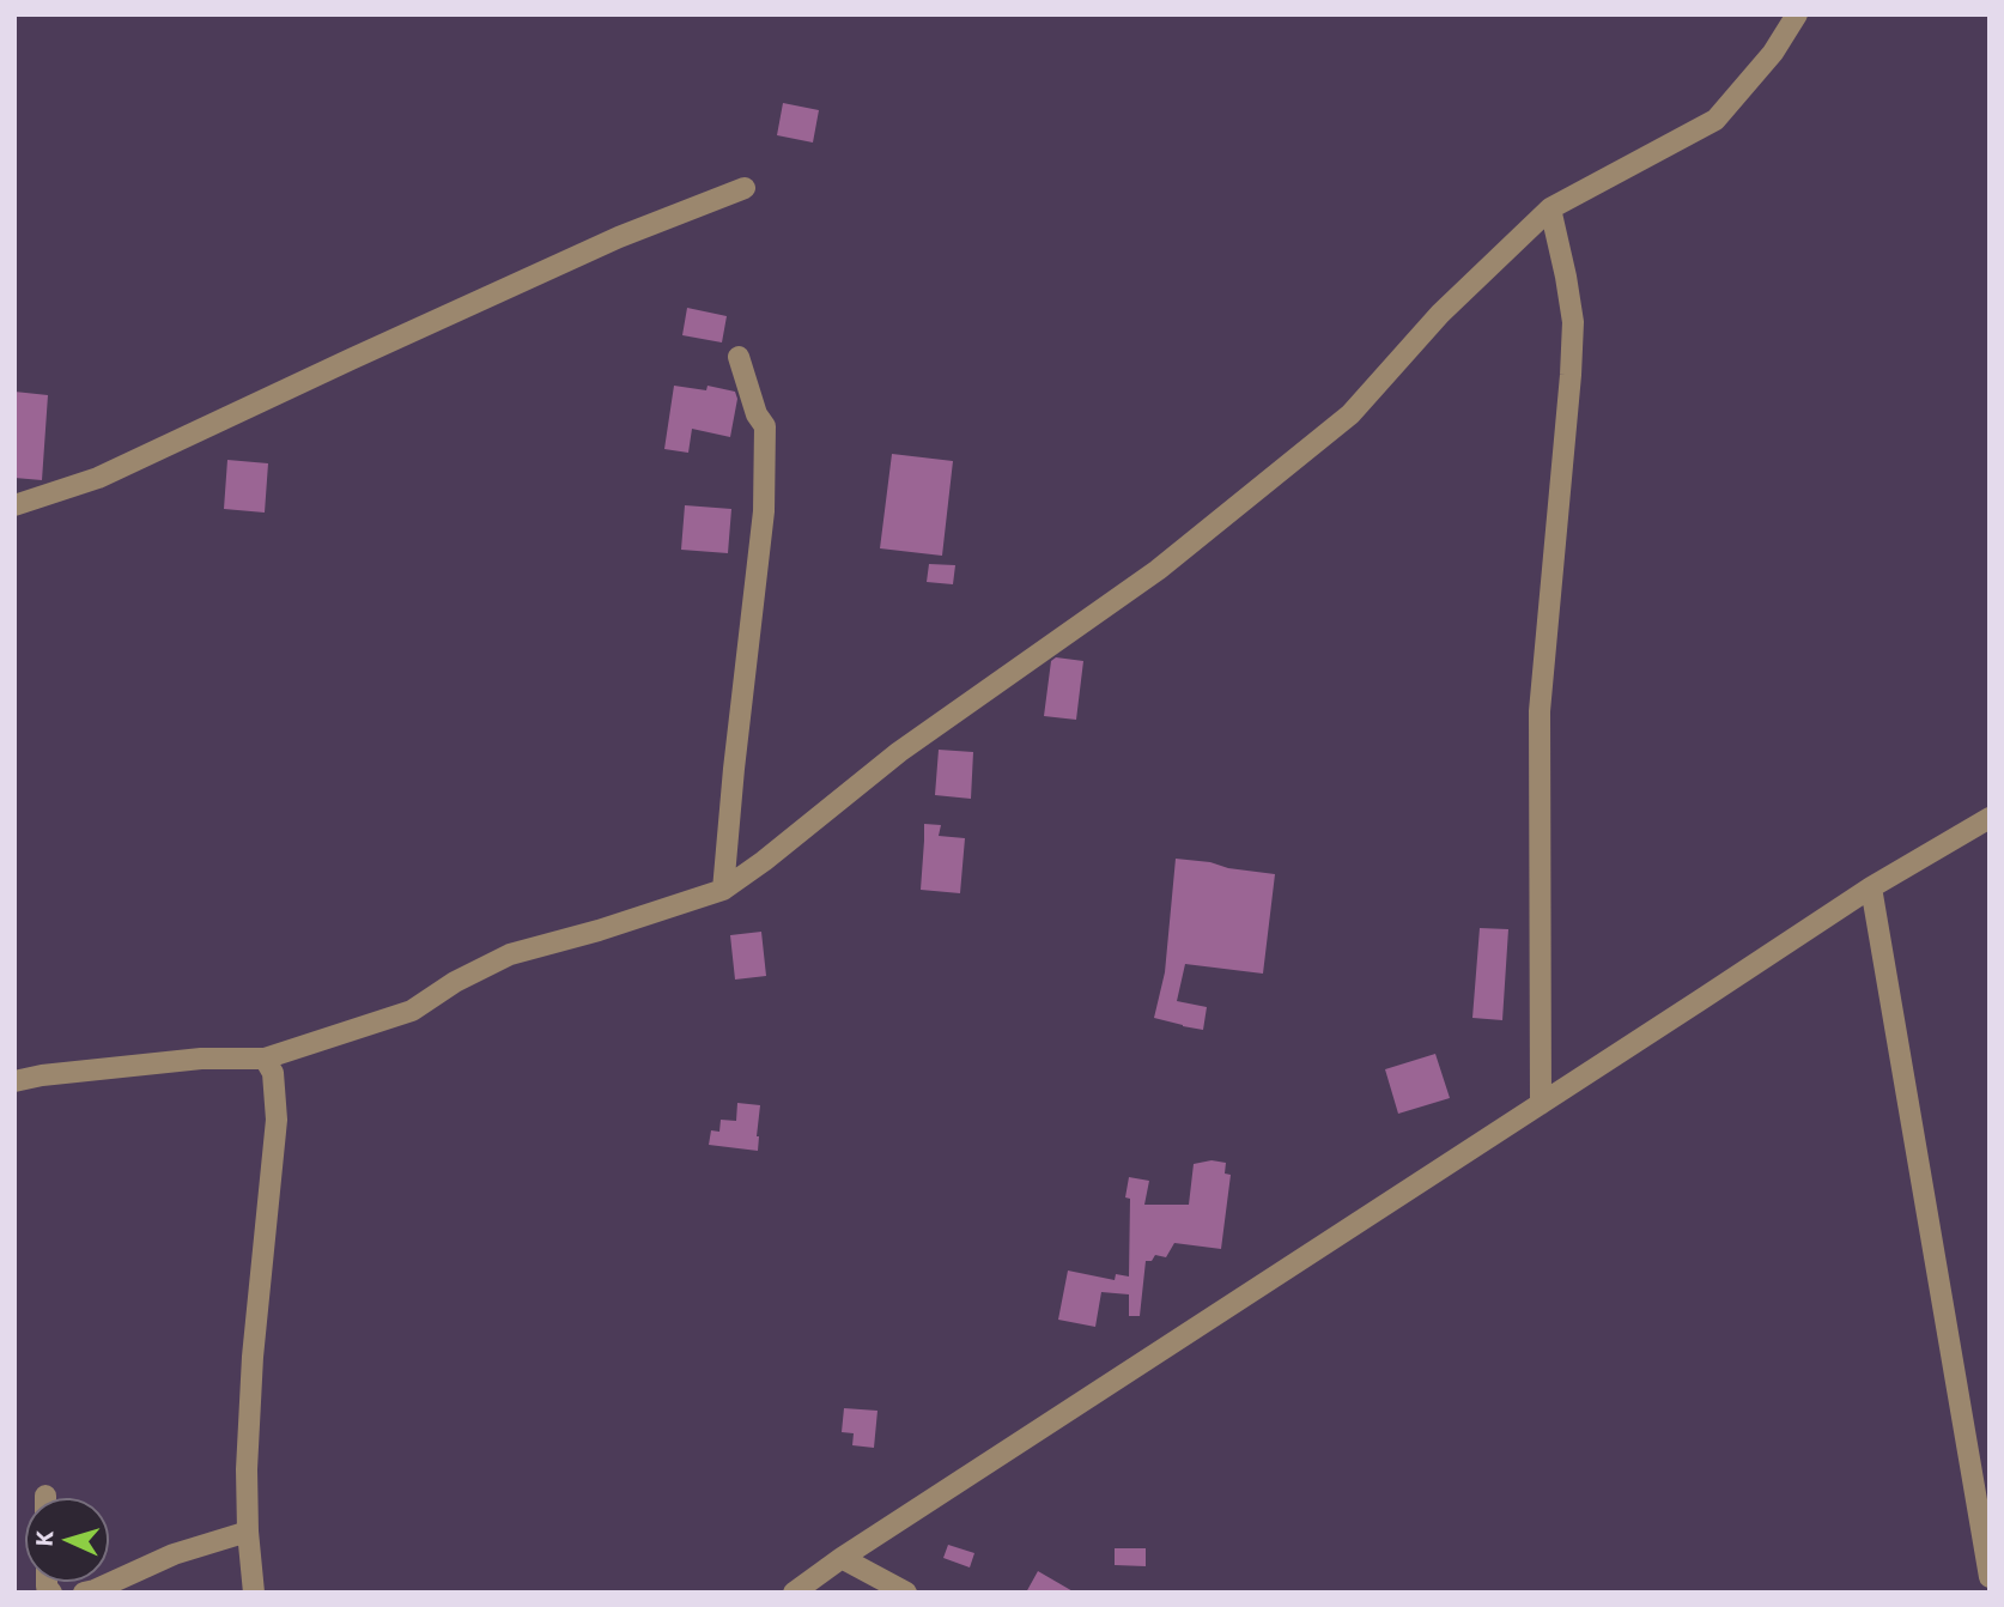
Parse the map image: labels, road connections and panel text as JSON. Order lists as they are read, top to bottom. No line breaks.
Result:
{"north":"left"}
